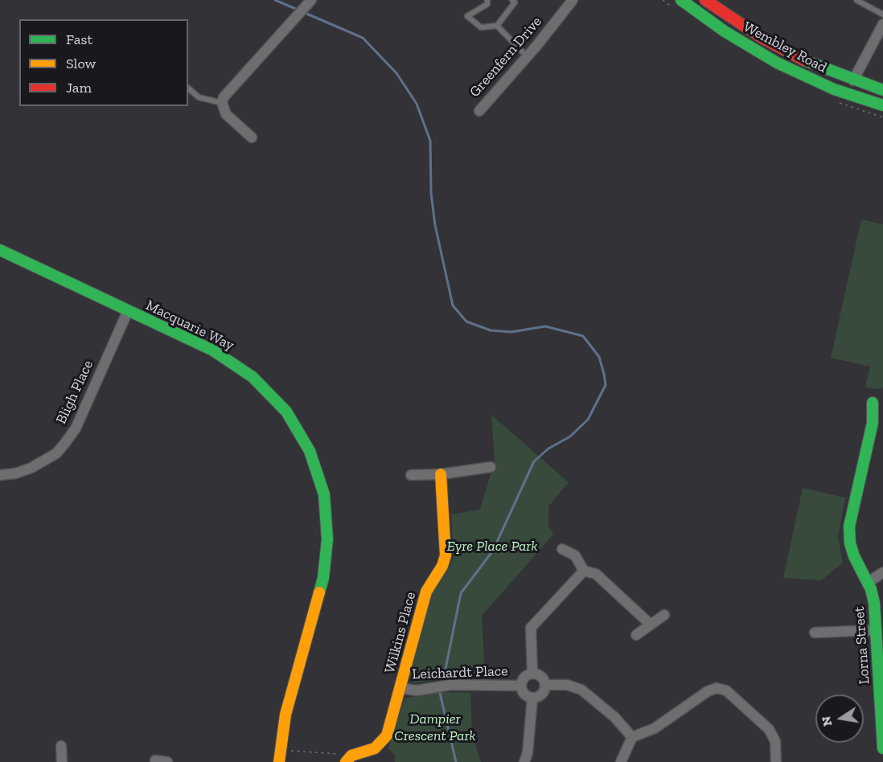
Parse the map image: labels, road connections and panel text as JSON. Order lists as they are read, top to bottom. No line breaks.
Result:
{"streets":{"street":["Wembley Road","Greenfern Drive","Macquarie Way","Bligh Place","Wilkins Place","Lorna Street","Leichardt Place"]},"crossings":[["Macquarie Way","Bligh Place"],["Wilkins Place","Leichardt Place"]],"parks":["Eyre Place Park","Dampier Crescent Park"],"legend":["Fast","Slow","Jam"],"north":"left"}
